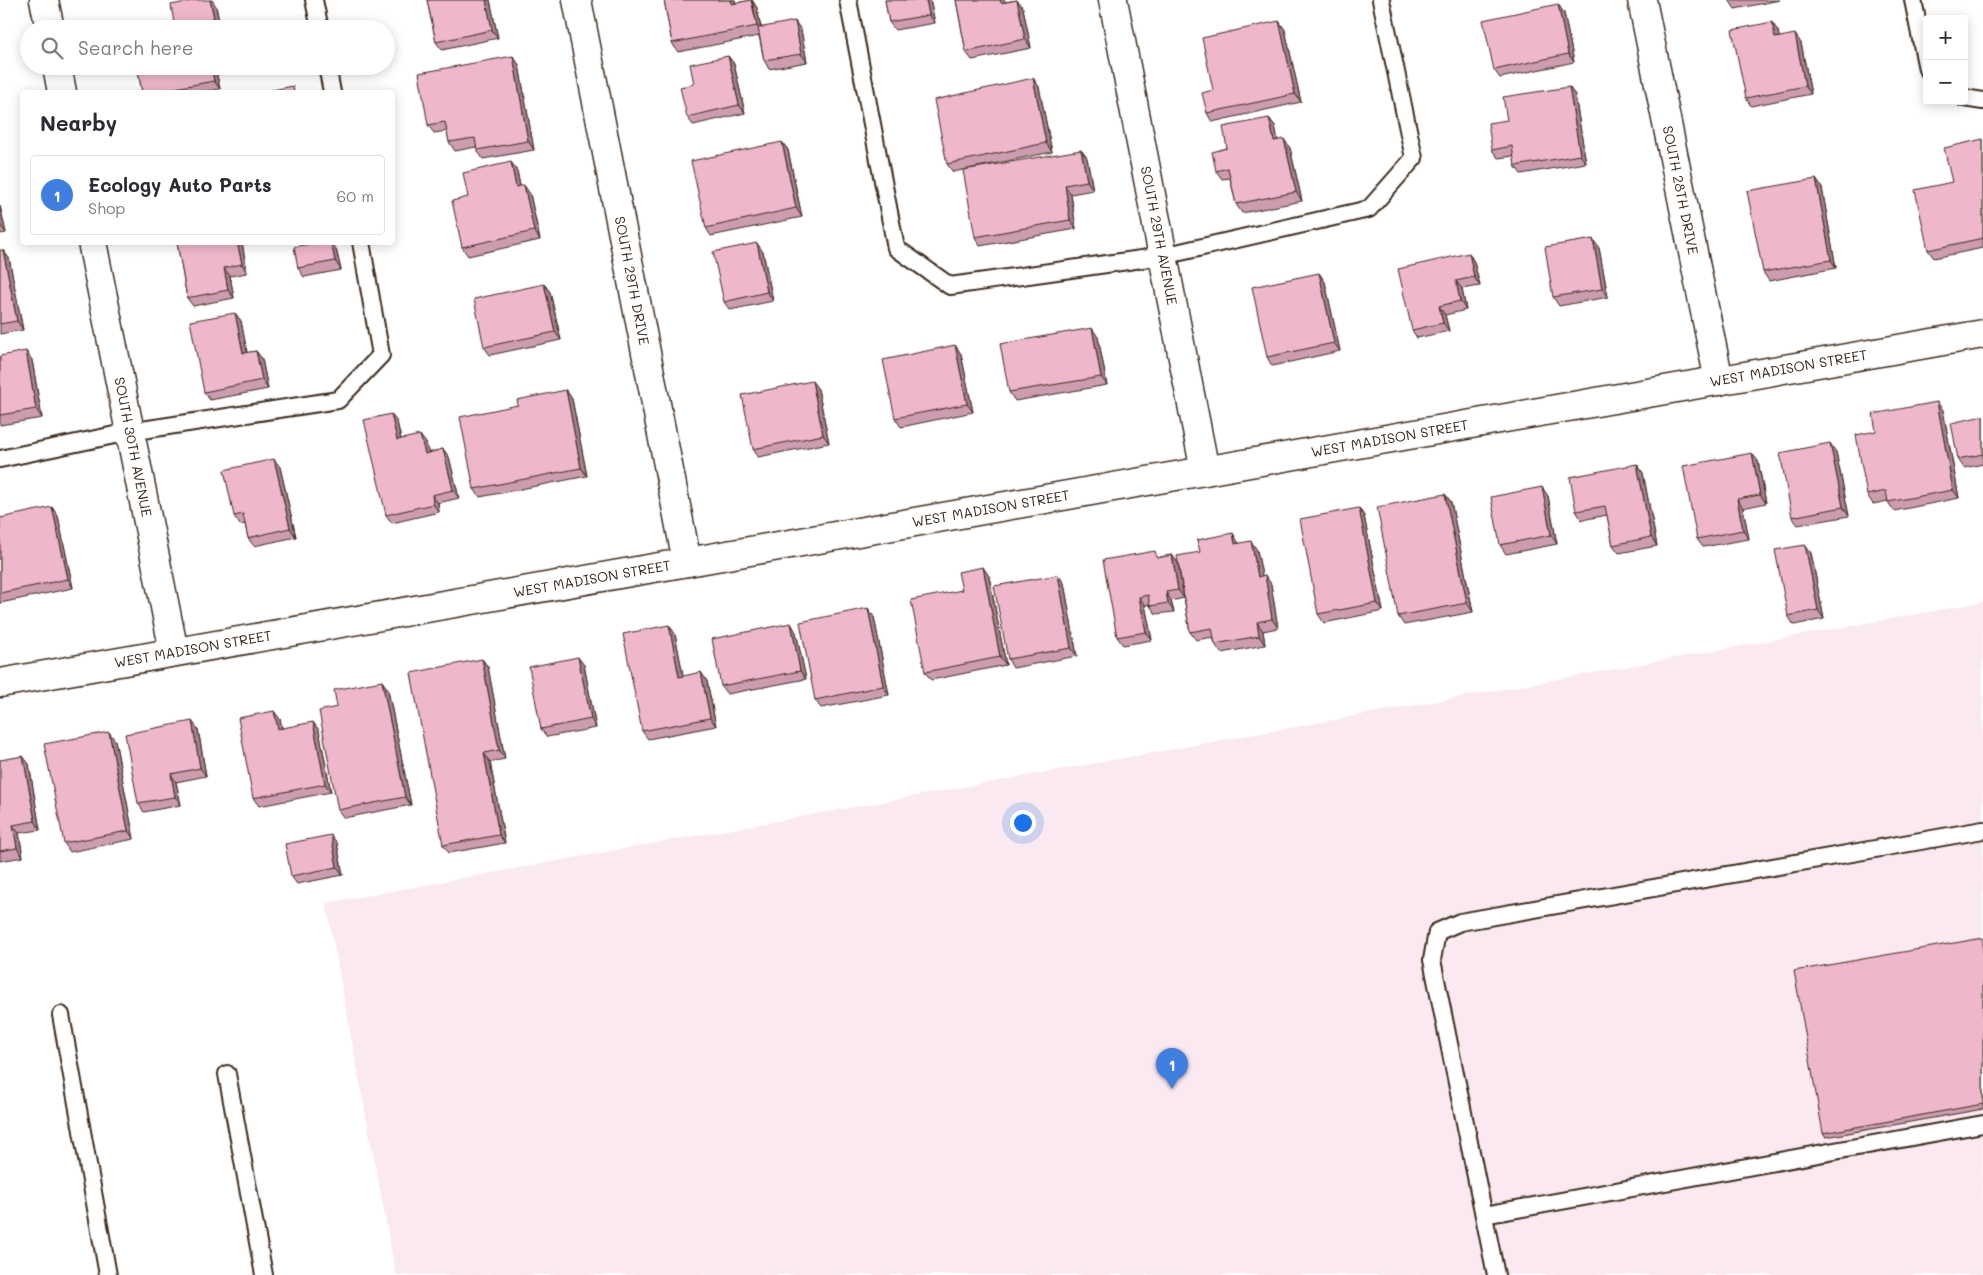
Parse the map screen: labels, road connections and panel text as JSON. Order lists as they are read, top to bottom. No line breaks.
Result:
{"streets":{"street":["SOUTH 28TH DRIVE","SOUTH 29TH AVENUE","SOUTH 29TH DRIVE","WEST MADISON STREET","SOUTH 30TH AVENUE"]},"crossings":[["SOUTH 28TH DRIVE","WEST MADISON STREET"],["SOUTH 29TH AVENUE","WEST MADISON STREET"],["SOUTH 29TH DRIVE","WEST MADISON STREET"],["WEST MADISON STREET","SOUTH 30TH AVENUE"]],"page":{"map_buttons":["+","−"],"search":"Search here","heading":"Nearby","list":[{"mark":"1","name":"Ecology Auto Parts","note":"Shop","value":"60 m"}],"pins":"1"}}
